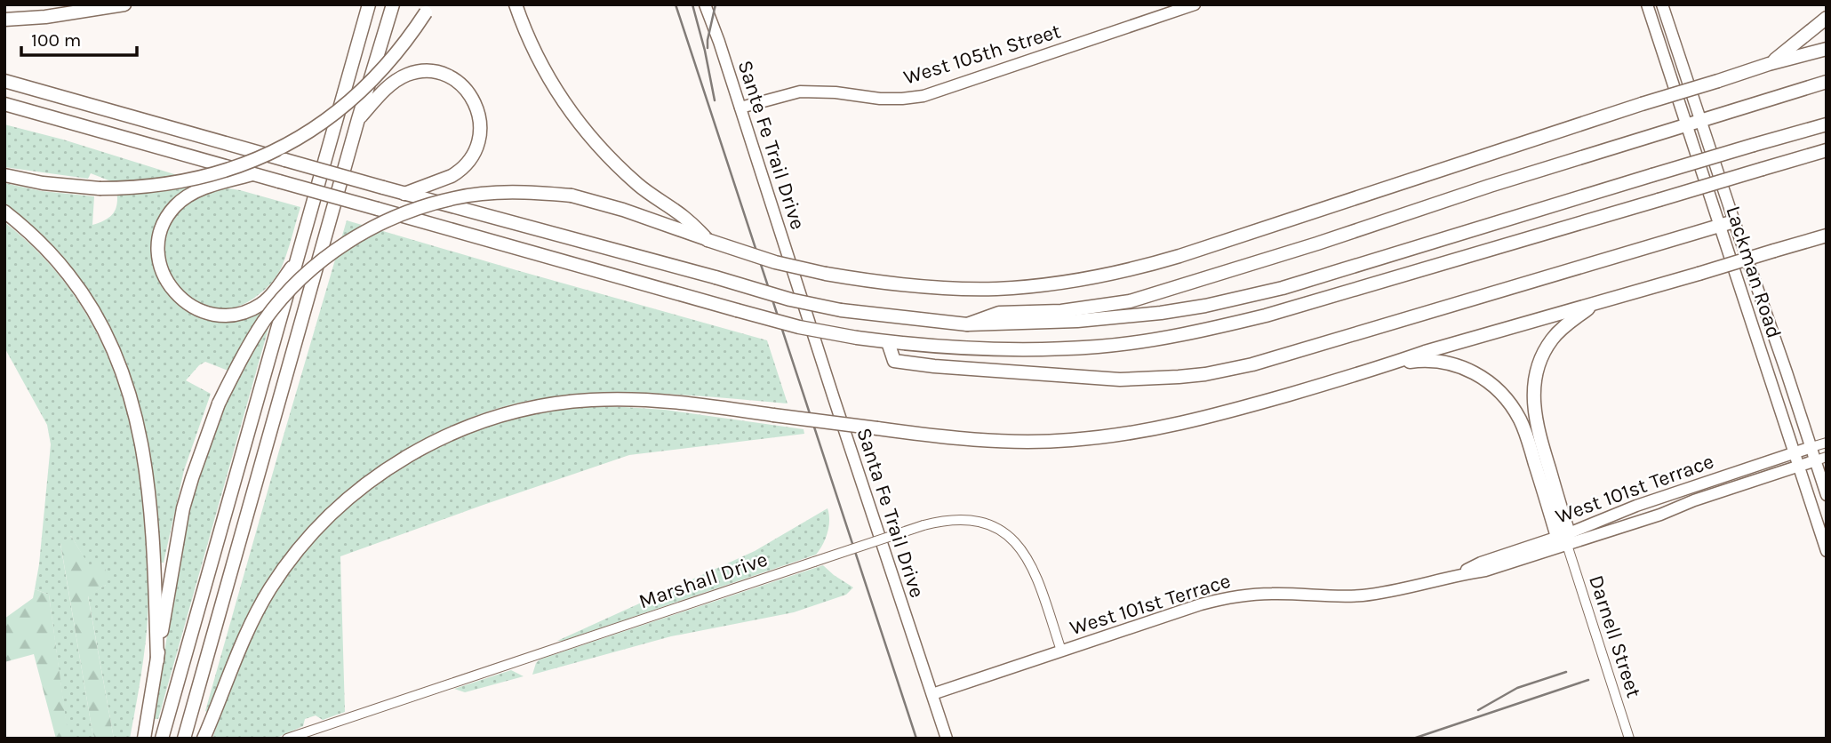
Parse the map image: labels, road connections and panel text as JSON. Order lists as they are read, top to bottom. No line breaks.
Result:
{"streets":{"main road":["West 105th Street","Sante Fe Trail Drive","Lackman Road","West 101st Terrace","Santa Fe Trail Drive"],"street":["Marshall Drive","Darnell Street"]},"crossings":[["West 105th Street","Sante Fe Trail Drive"],["Sante Fe Trail Drive","Santa Fe Trail Drive"],["Lackman Road","West 101st Terrace"],["West 101st Terrace","Santa Fe Trail Drive"],["West 101st Terrace","Marshall Drive"],["West 101st Terrace","Darnell Street"]],"scale_bar":"100 m"}
